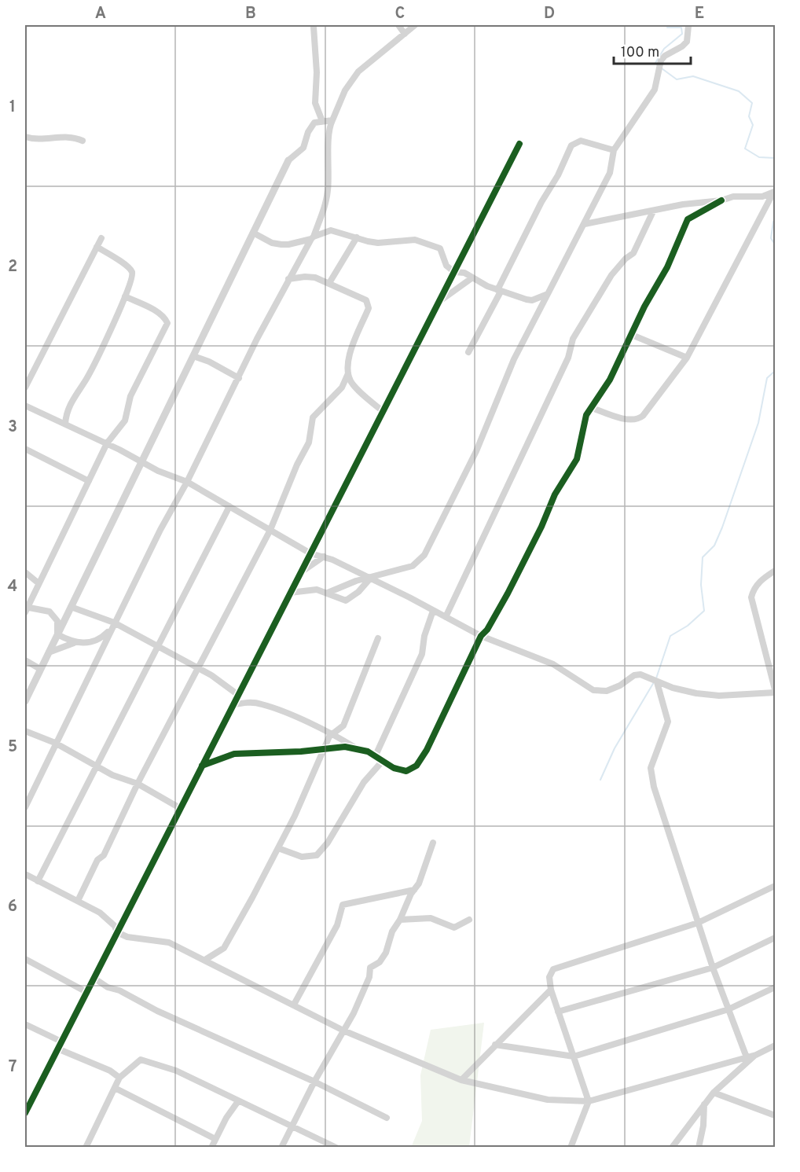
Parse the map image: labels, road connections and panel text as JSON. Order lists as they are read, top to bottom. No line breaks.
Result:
{"scale_bar":"100 m","grid":{"columns":["A","B","C","D","E"],"rows":["1","2","3","4","5","6","7"]}}
